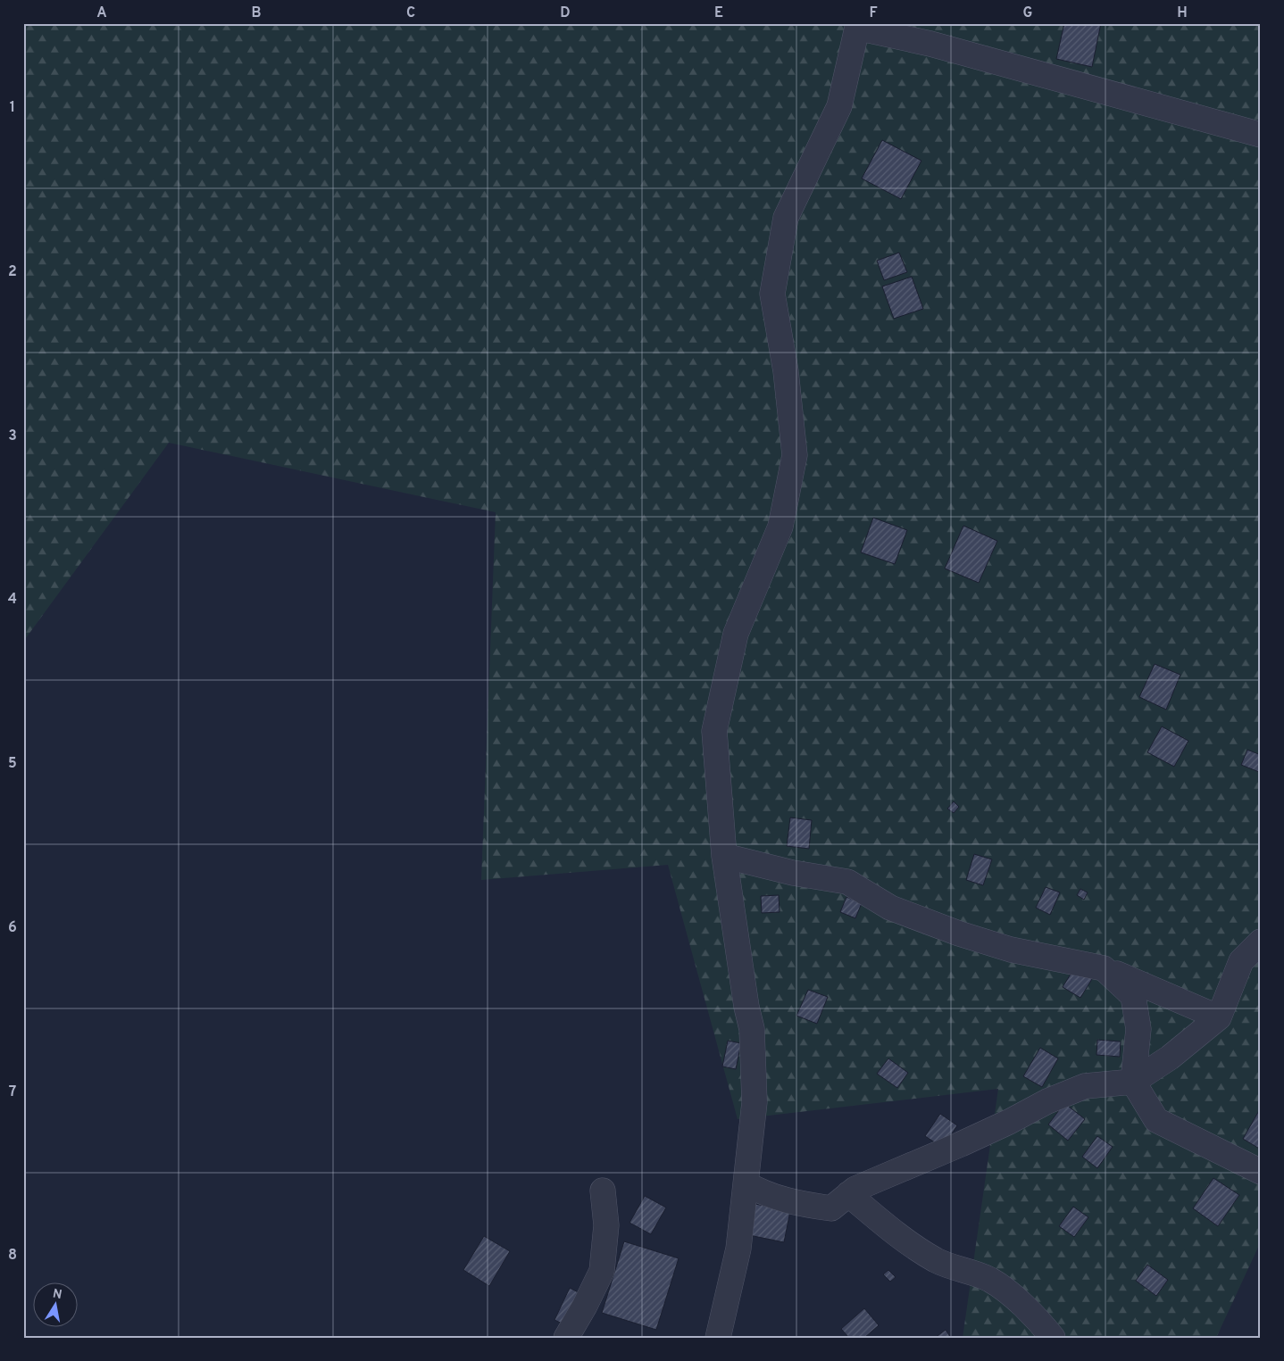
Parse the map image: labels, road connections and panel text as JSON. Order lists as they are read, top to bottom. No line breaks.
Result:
{"north":"top","grid":{"columns":["A","B","C","D","E","F","G","H"],"rows":["1","2","3","4","5","6","7","8"]}}
